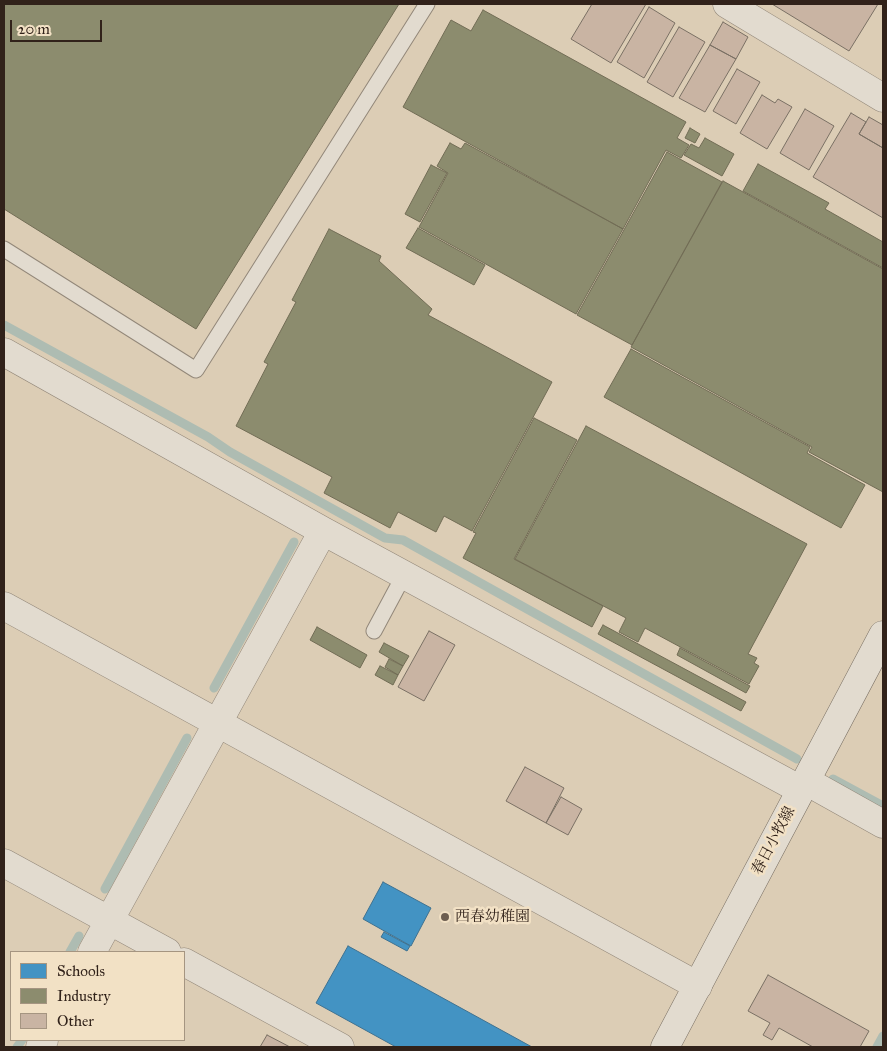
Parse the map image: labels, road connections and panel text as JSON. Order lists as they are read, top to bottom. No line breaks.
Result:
{"streets":{"street":["春日小牧線"]},"places":["西春幼稚園"],"legend":["Schools","Industry","Other"],"scale_bar":"20 m"}
